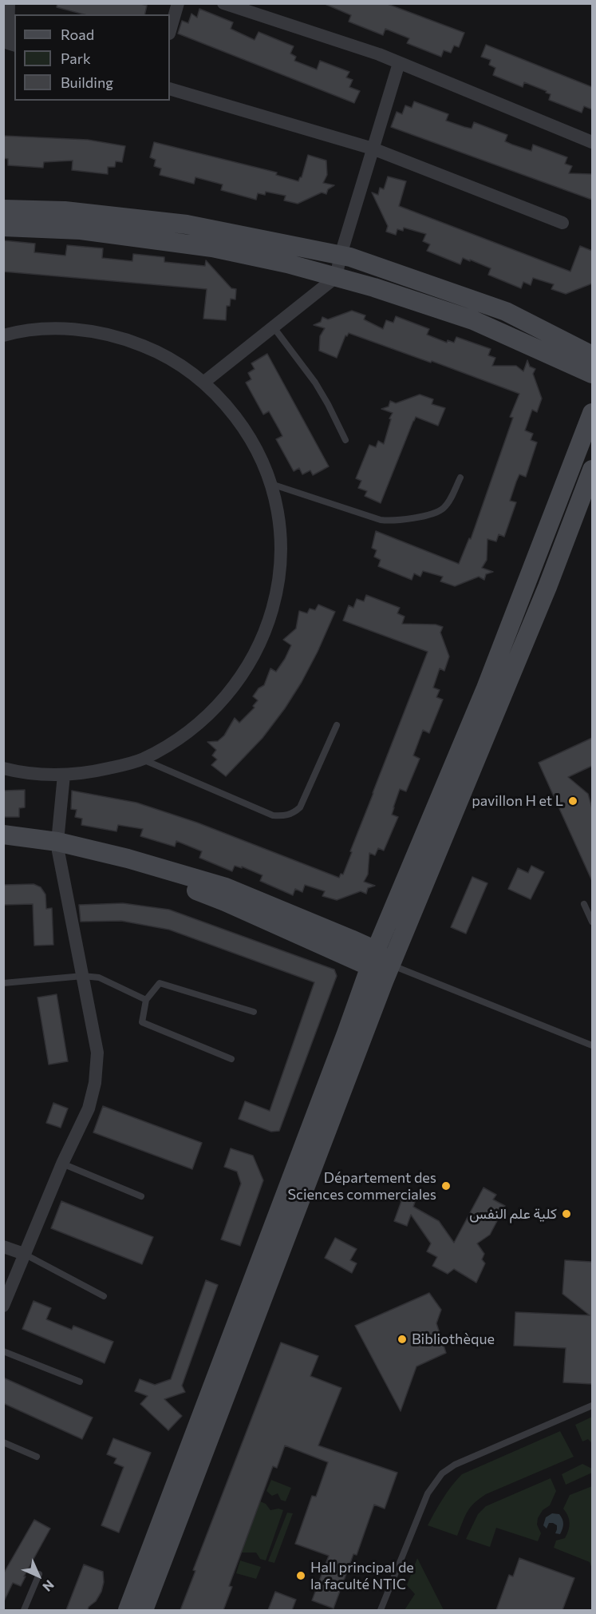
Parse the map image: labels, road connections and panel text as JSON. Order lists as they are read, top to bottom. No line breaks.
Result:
{"places":["pavillon H et L","Département des Sciences commerciales","كلية علم النفس","Bibliothèque","Hall principal de la faculté NTIC"],"legend":["Road","Park","Building"],"north":"bottom right"}
